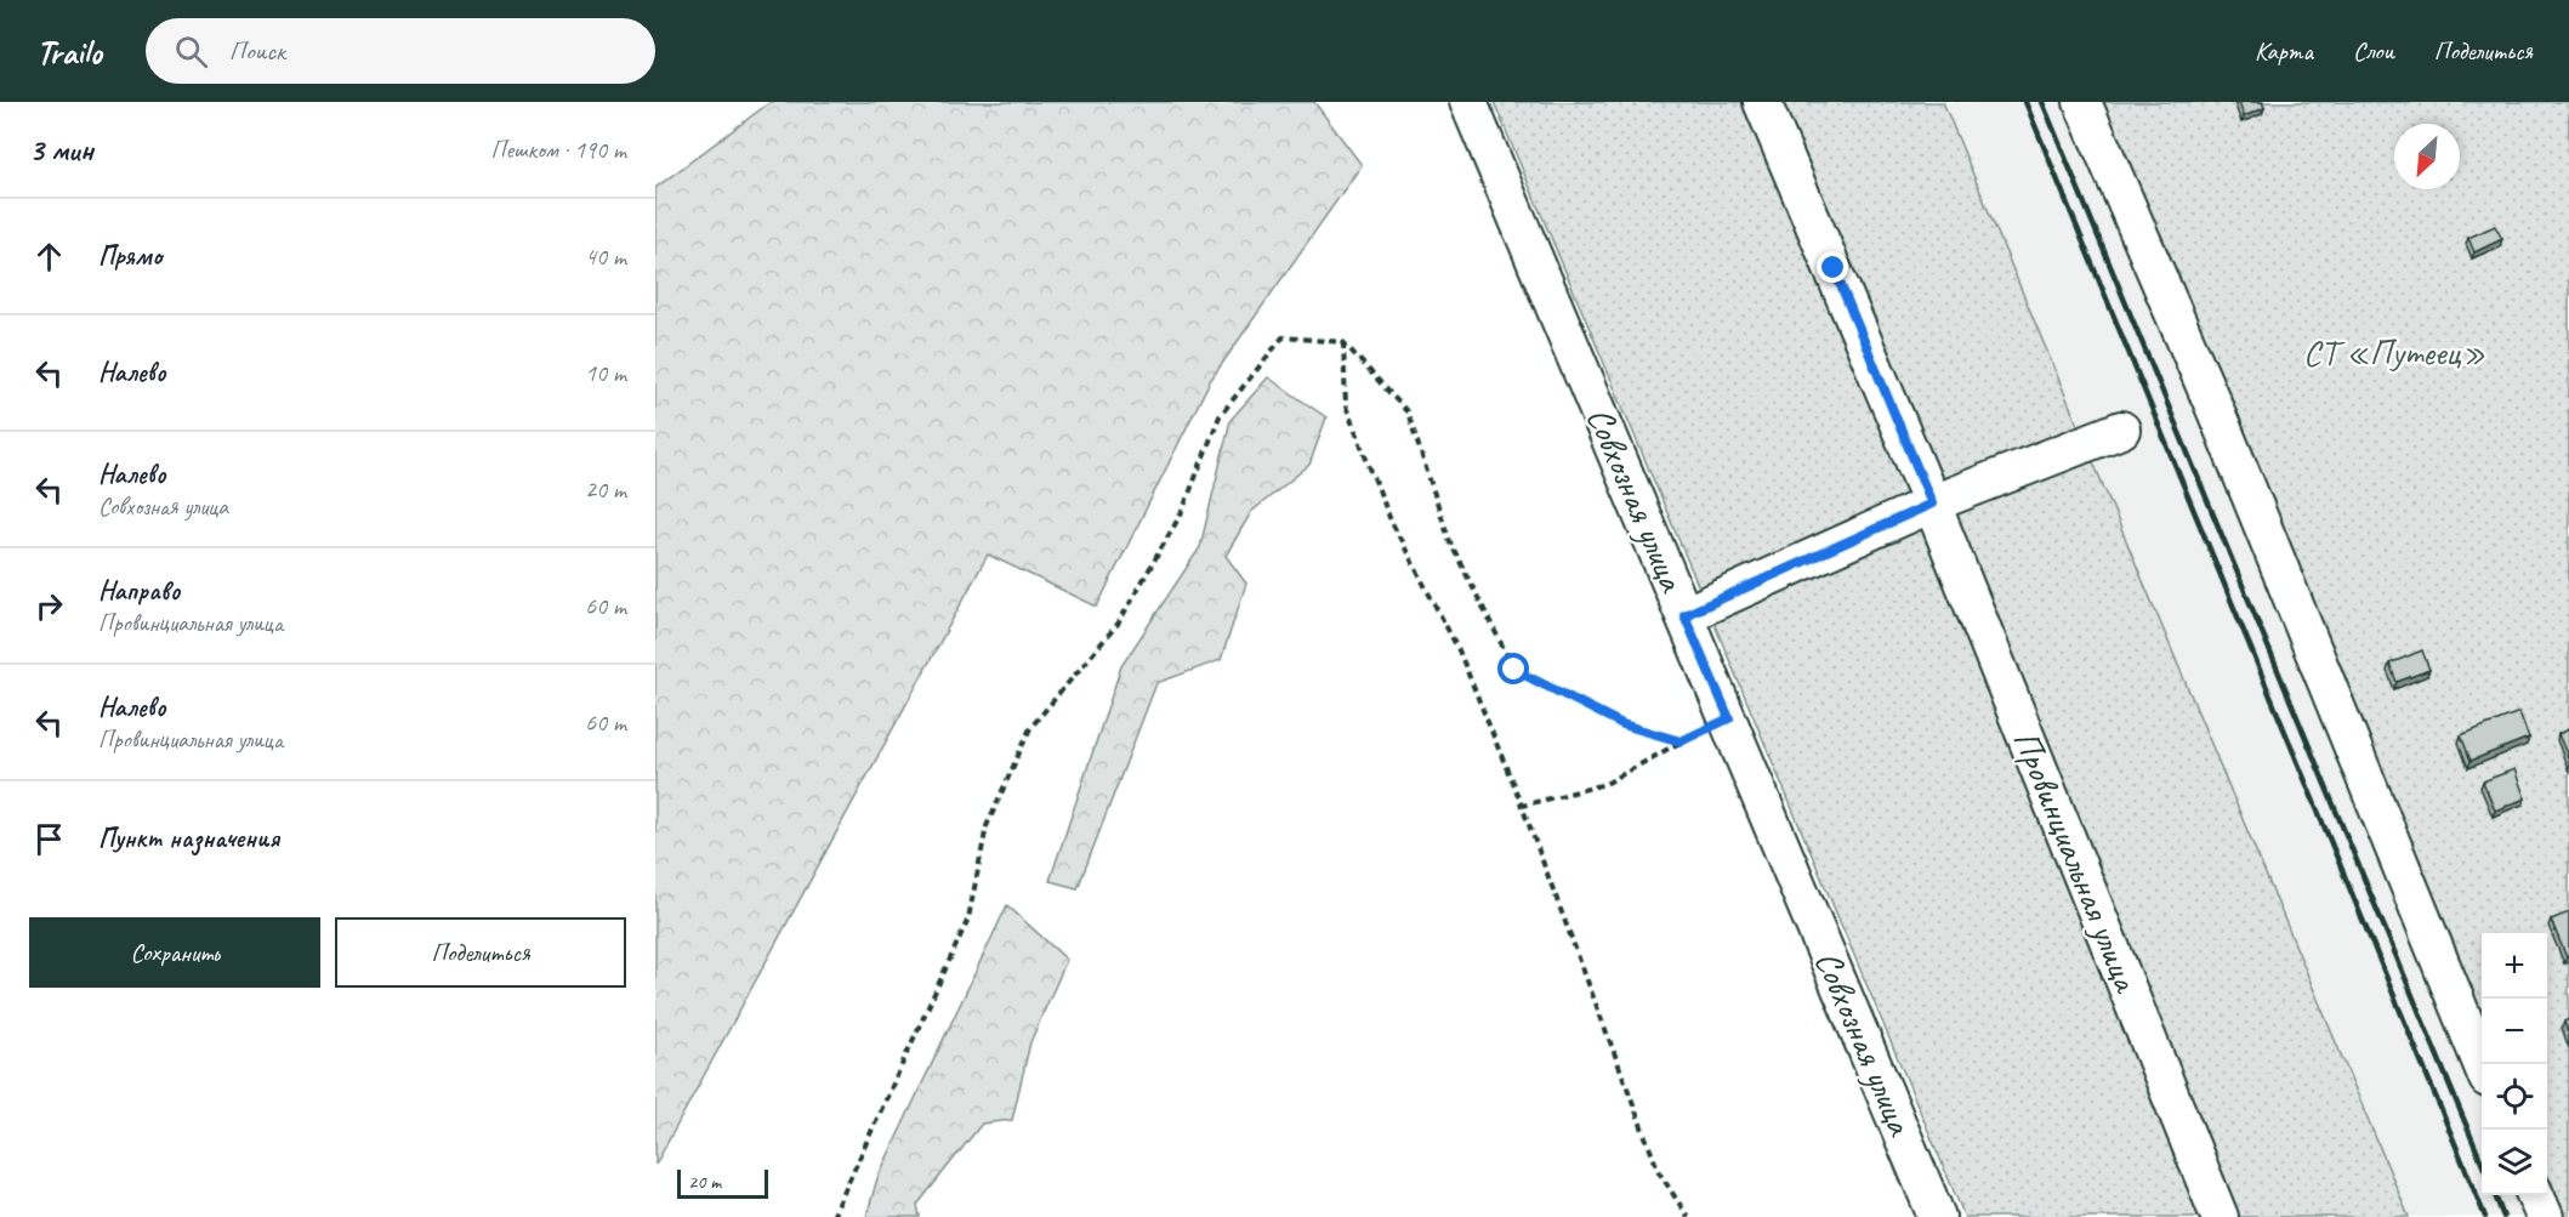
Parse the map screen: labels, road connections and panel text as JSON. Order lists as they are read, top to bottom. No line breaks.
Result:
{"streets":{"street":["Совхозная улица","Провинциальная улица"]},"parks":["СТ «Путеец»"],"scale_bar":"20 m","north":"bottom left","page":{"header":"Trailo","search":"Поиск","nav":["Карта","Слои","Поделиться"],"heading":["3 мин","Пешком · 190 m"],"list":[["Прямо","40 m"],["Налево","10 m"],["Налево","Совхозная улица","20 m"],["Направо","Провинциальная улица","60 m"],["Налево","Провинциальная улица","60 m"],"Пункт назначения"],"buttons":["Сохранить","Поделиться"],"map_buttons":["+","−"],"scale":"20 m"}}
